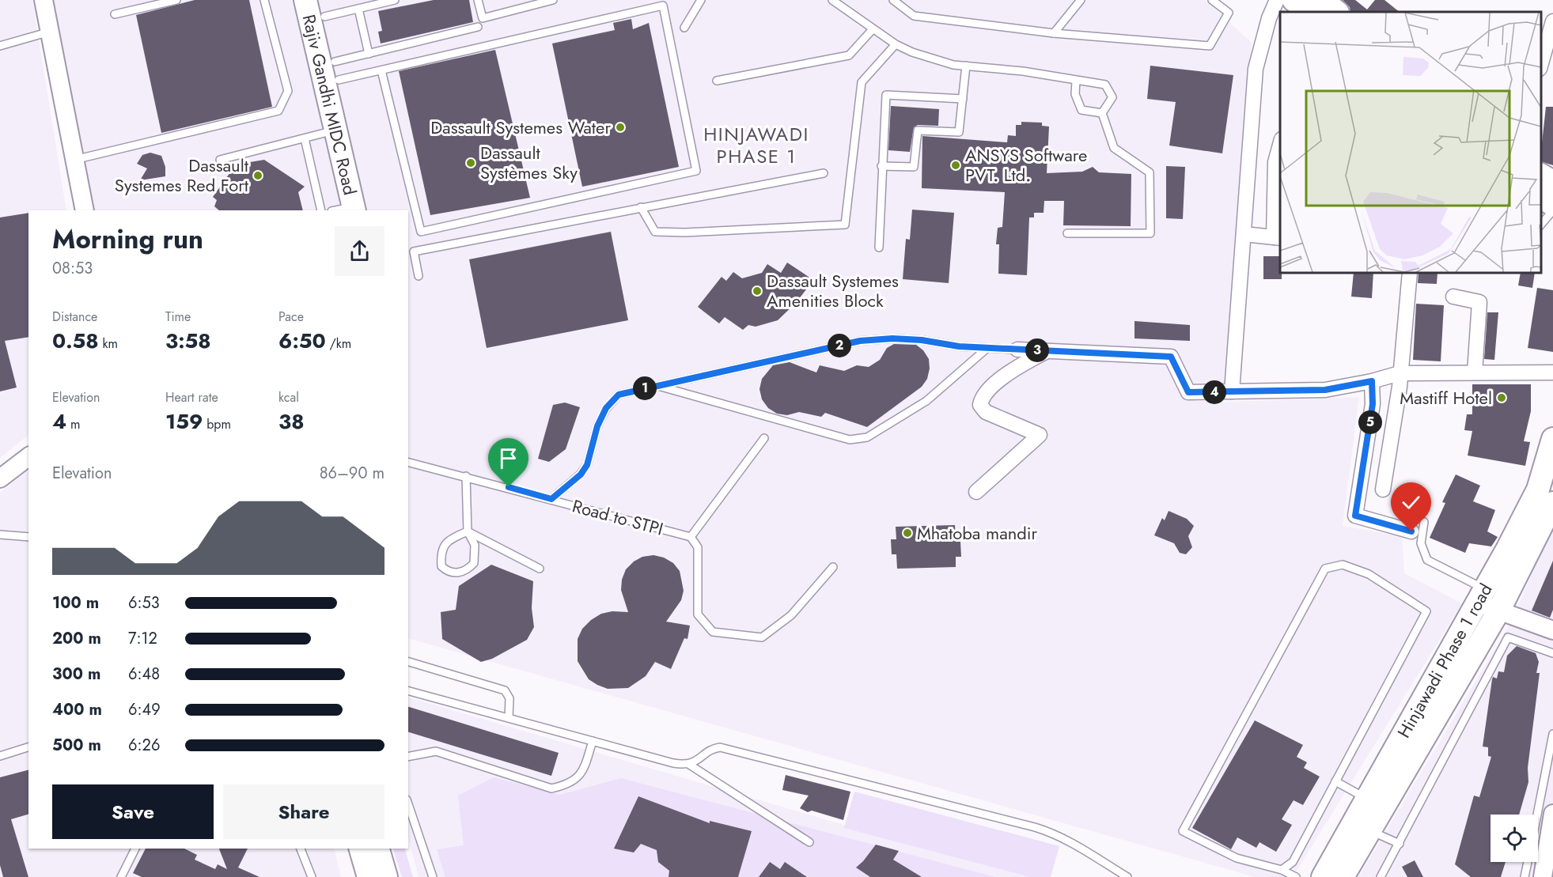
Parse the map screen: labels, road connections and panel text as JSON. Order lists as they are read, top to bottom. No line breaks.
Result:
{"streets":{"main road":["Rajiv Gandhi MIDC Road","Hinjawadi Phase 1 road"],"lane":["Road to STPI"]},"districts":["HINJAWADI PHASE 1"],"places":["Dassault Systemes Water","Dassault Systèmes Sky","ANSYS Software PVT. Ltd.","Dassault Systemes Red Fort","Dassault Systemes Amenities Block","Mastiff Hotel","Mhatoba mandir"],"page":{"heading":["Morning run","08:53"],"stats":[["Distance","0.58 km"],["Time","3:58"],["Pace","6:50 /km"],["Elevation","4 m"],["Heart rate","159 bpm"],["kcal","38"]],"pins":["2","3","1","4","5"],"chart":["Elevation","86–90 m"],"list":[{"name":"100 m","note":"6:53"},{"name":"200 m","note":"7:12"},{"name":"300 m","note":"6:48"},{"name":"400 m","note":"6:49"},{"name":"500 m","note":"6:26"}],"buttons":["Save","Share"]}}
